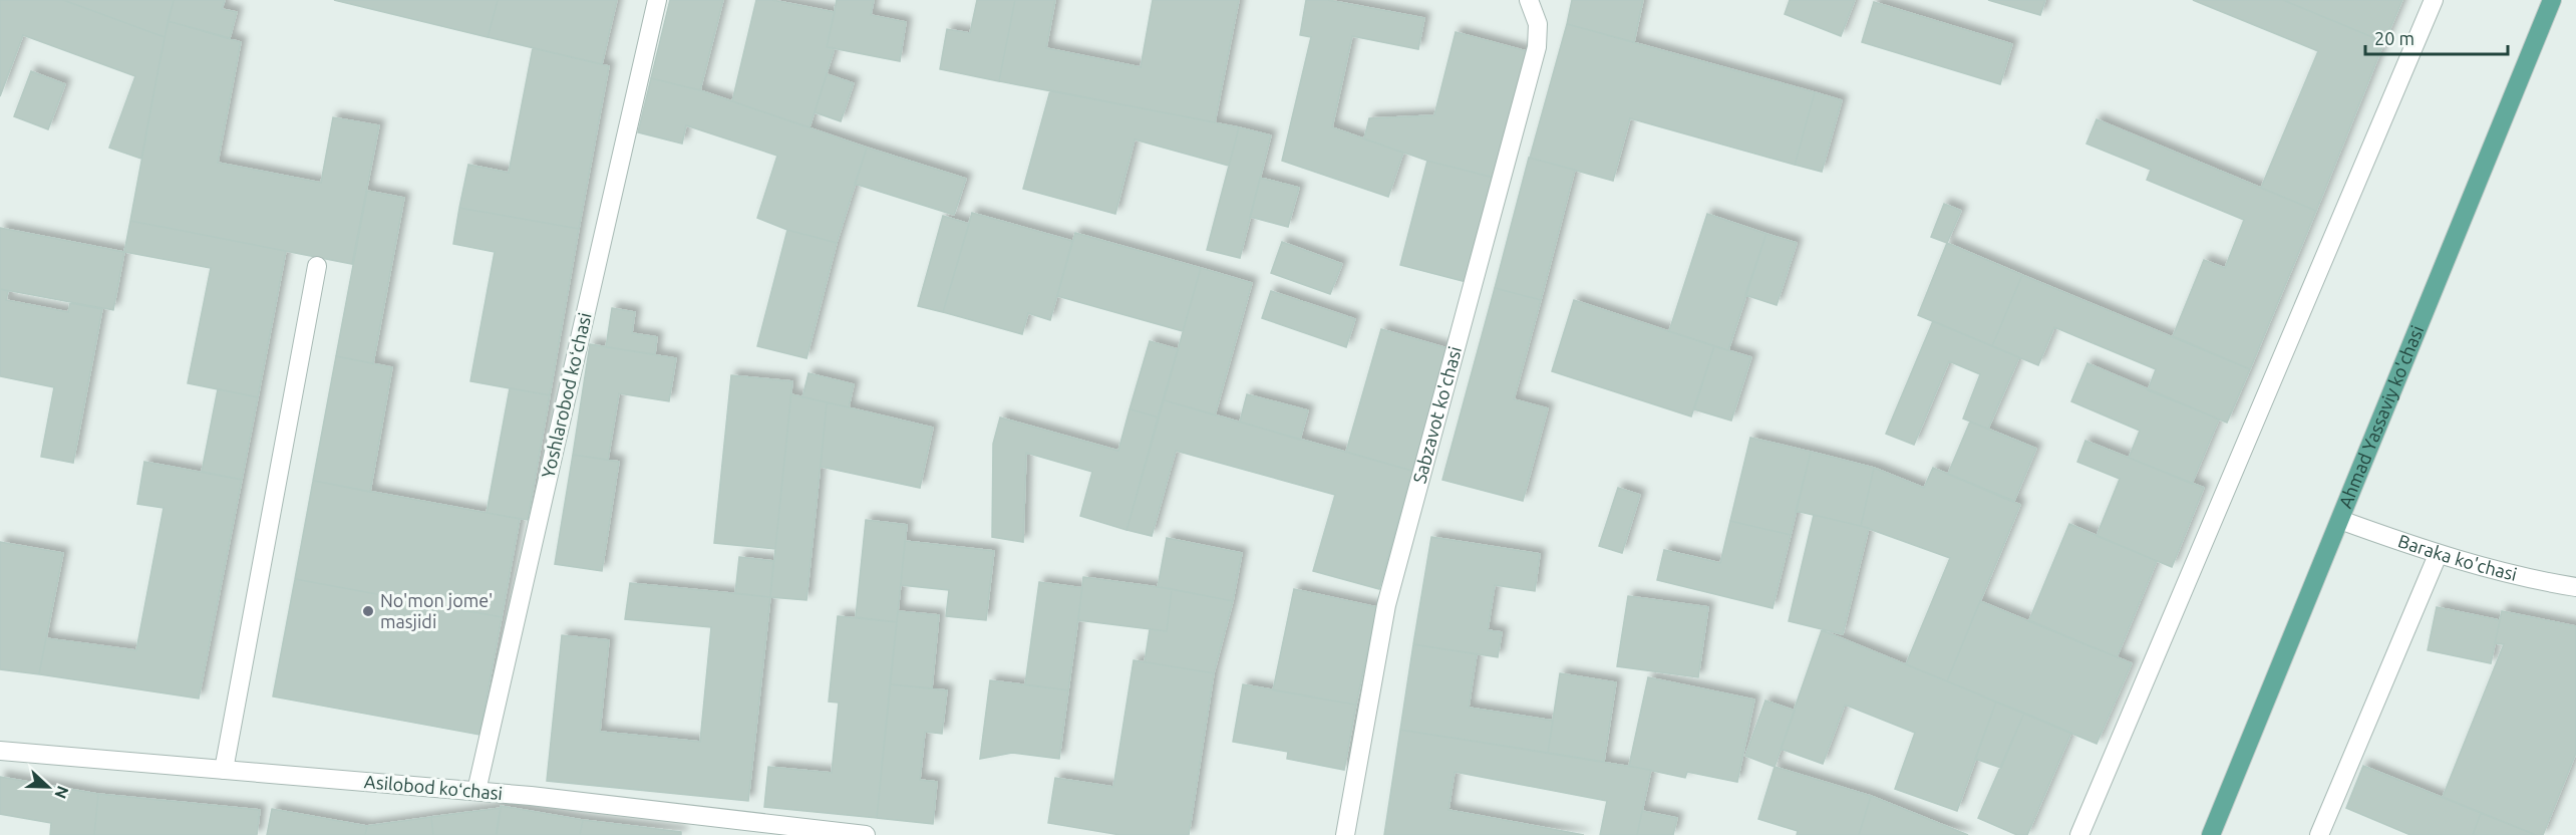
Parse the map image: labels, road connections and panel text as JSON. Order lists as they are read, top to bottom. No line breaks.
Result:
{"streets":{"main road":["Ahmad Yassaviy ko'chasi"],"street":["Yoshlarobod koʻchasi","Sabzavot ko'chasi","Baraka ko'chasi","Asilobod koʻchasi"]},"crossings":[["Yoshlarobod koʻchasi","Asilobod koʻchasi"],["Ahmad Yassaviy ko'chasi","Baraka ko'chasi"]],"places":["No'mon jome' masjidi"],"scale_bar":"20 m","north":"right"}
